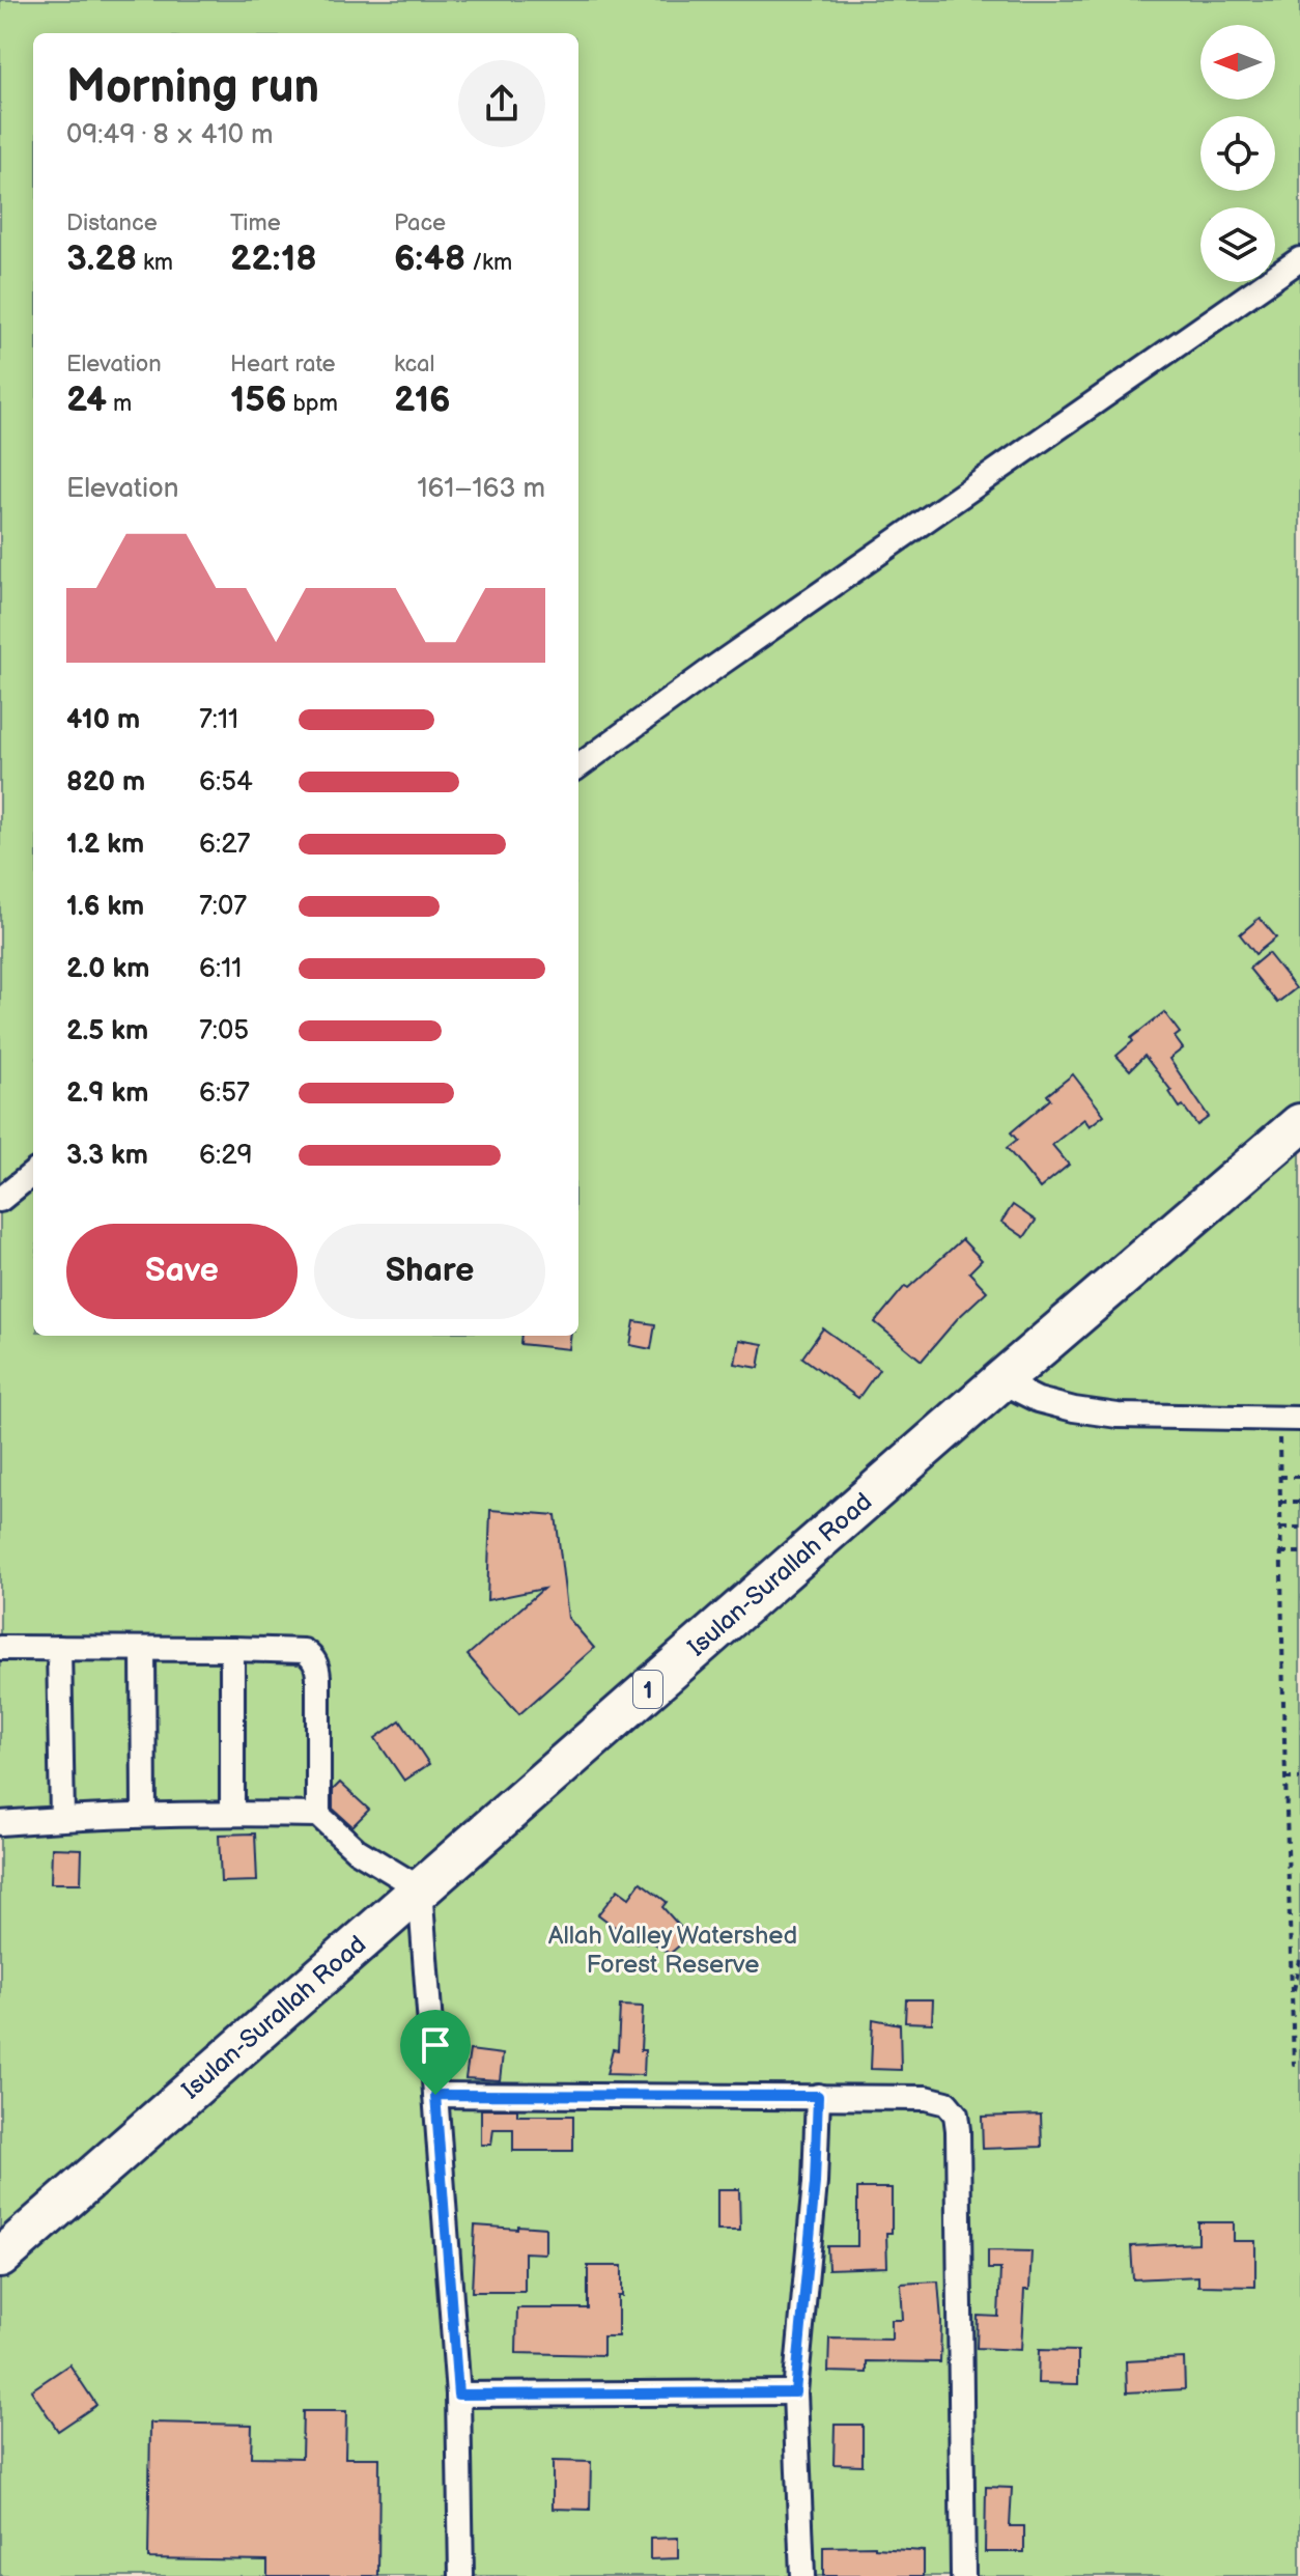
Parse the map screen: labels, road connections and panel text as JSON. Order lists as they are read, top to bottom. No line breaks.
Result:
{"streets":{"highway":["Isulan-Surallah Road","1"]},"parks":["Allah Valley Watershed Forest Reserve"],"north":"left","page":{"heading":["Morning run","09:49 · 8 × 410 m"],"stats":[["Distance","3.28 km"],["Time","22:18"],["Pace","6:48 /km"],["Elevation","24 m"],["Heart rate","156 bpm"],["kcal","216"]],"chart":["Elevation","161–163 m"],"list":[{"name":"410 m","note":"7:11"},{"name":"820 m","note":"6:54"},{"name":"1.2 km","note":"6:27"},{"name":"1.6 km","note":"7:07"},{"name":"2.0 km","note":"6:11"},{"name":"2.5 km","note":"7:05"},{"name":"2.9 km","note":"6:57"},{"name":"3.3 km","note":"6:29"}],"buttons":["Save","Share"]}}
